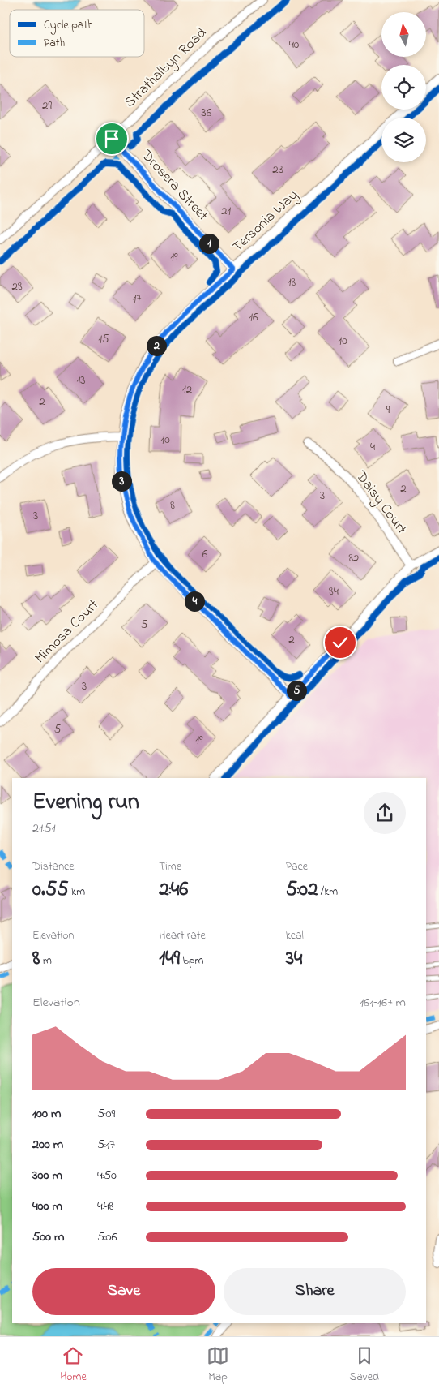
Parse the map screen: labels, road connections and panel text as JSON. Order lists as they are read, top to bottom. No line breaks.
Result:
{"streets":{"street":["Strathalbyn Road","Drosera Street","Tersonia Way","Daisy Court","Mimosa Court"]},"crossings":[["Strathalbyn Road","Drosera Street"],["Drosera Street","Tersonia Way"],["Tersonia Way","Mimosa Court"]],"house_numbers":["40","29","36","23","21","19","18","28","17","16","15","10","13","12","2","9","10","4","2","3","8","3","6","82","84","5","2","3","5","19"],"legend":["Cycle path","Path"],"north":"top","page":{"pins":["1","2","3","4","5"],"heading":["Evening run","21:51"],"stats":[["Distance","0.55 km"],["Time","2:46"],["Pace","5:02 /km"],["Elevation","8 m"],["Heart rate","149 bpm"],["kcal","34"]],"chart":["Elevation","161–167 m"],"list":[{"name":"100 m","note":"5:09"},{"name":"200 m","note":"5:17"},{"name":"300 m","note":"4:50"},{"name":"400 m","note":"4:48"},{"name":"500 m","note":"5:06"}],"buttons":["Save","Share"],"tabs":["Home","Map","Saved"]}}
